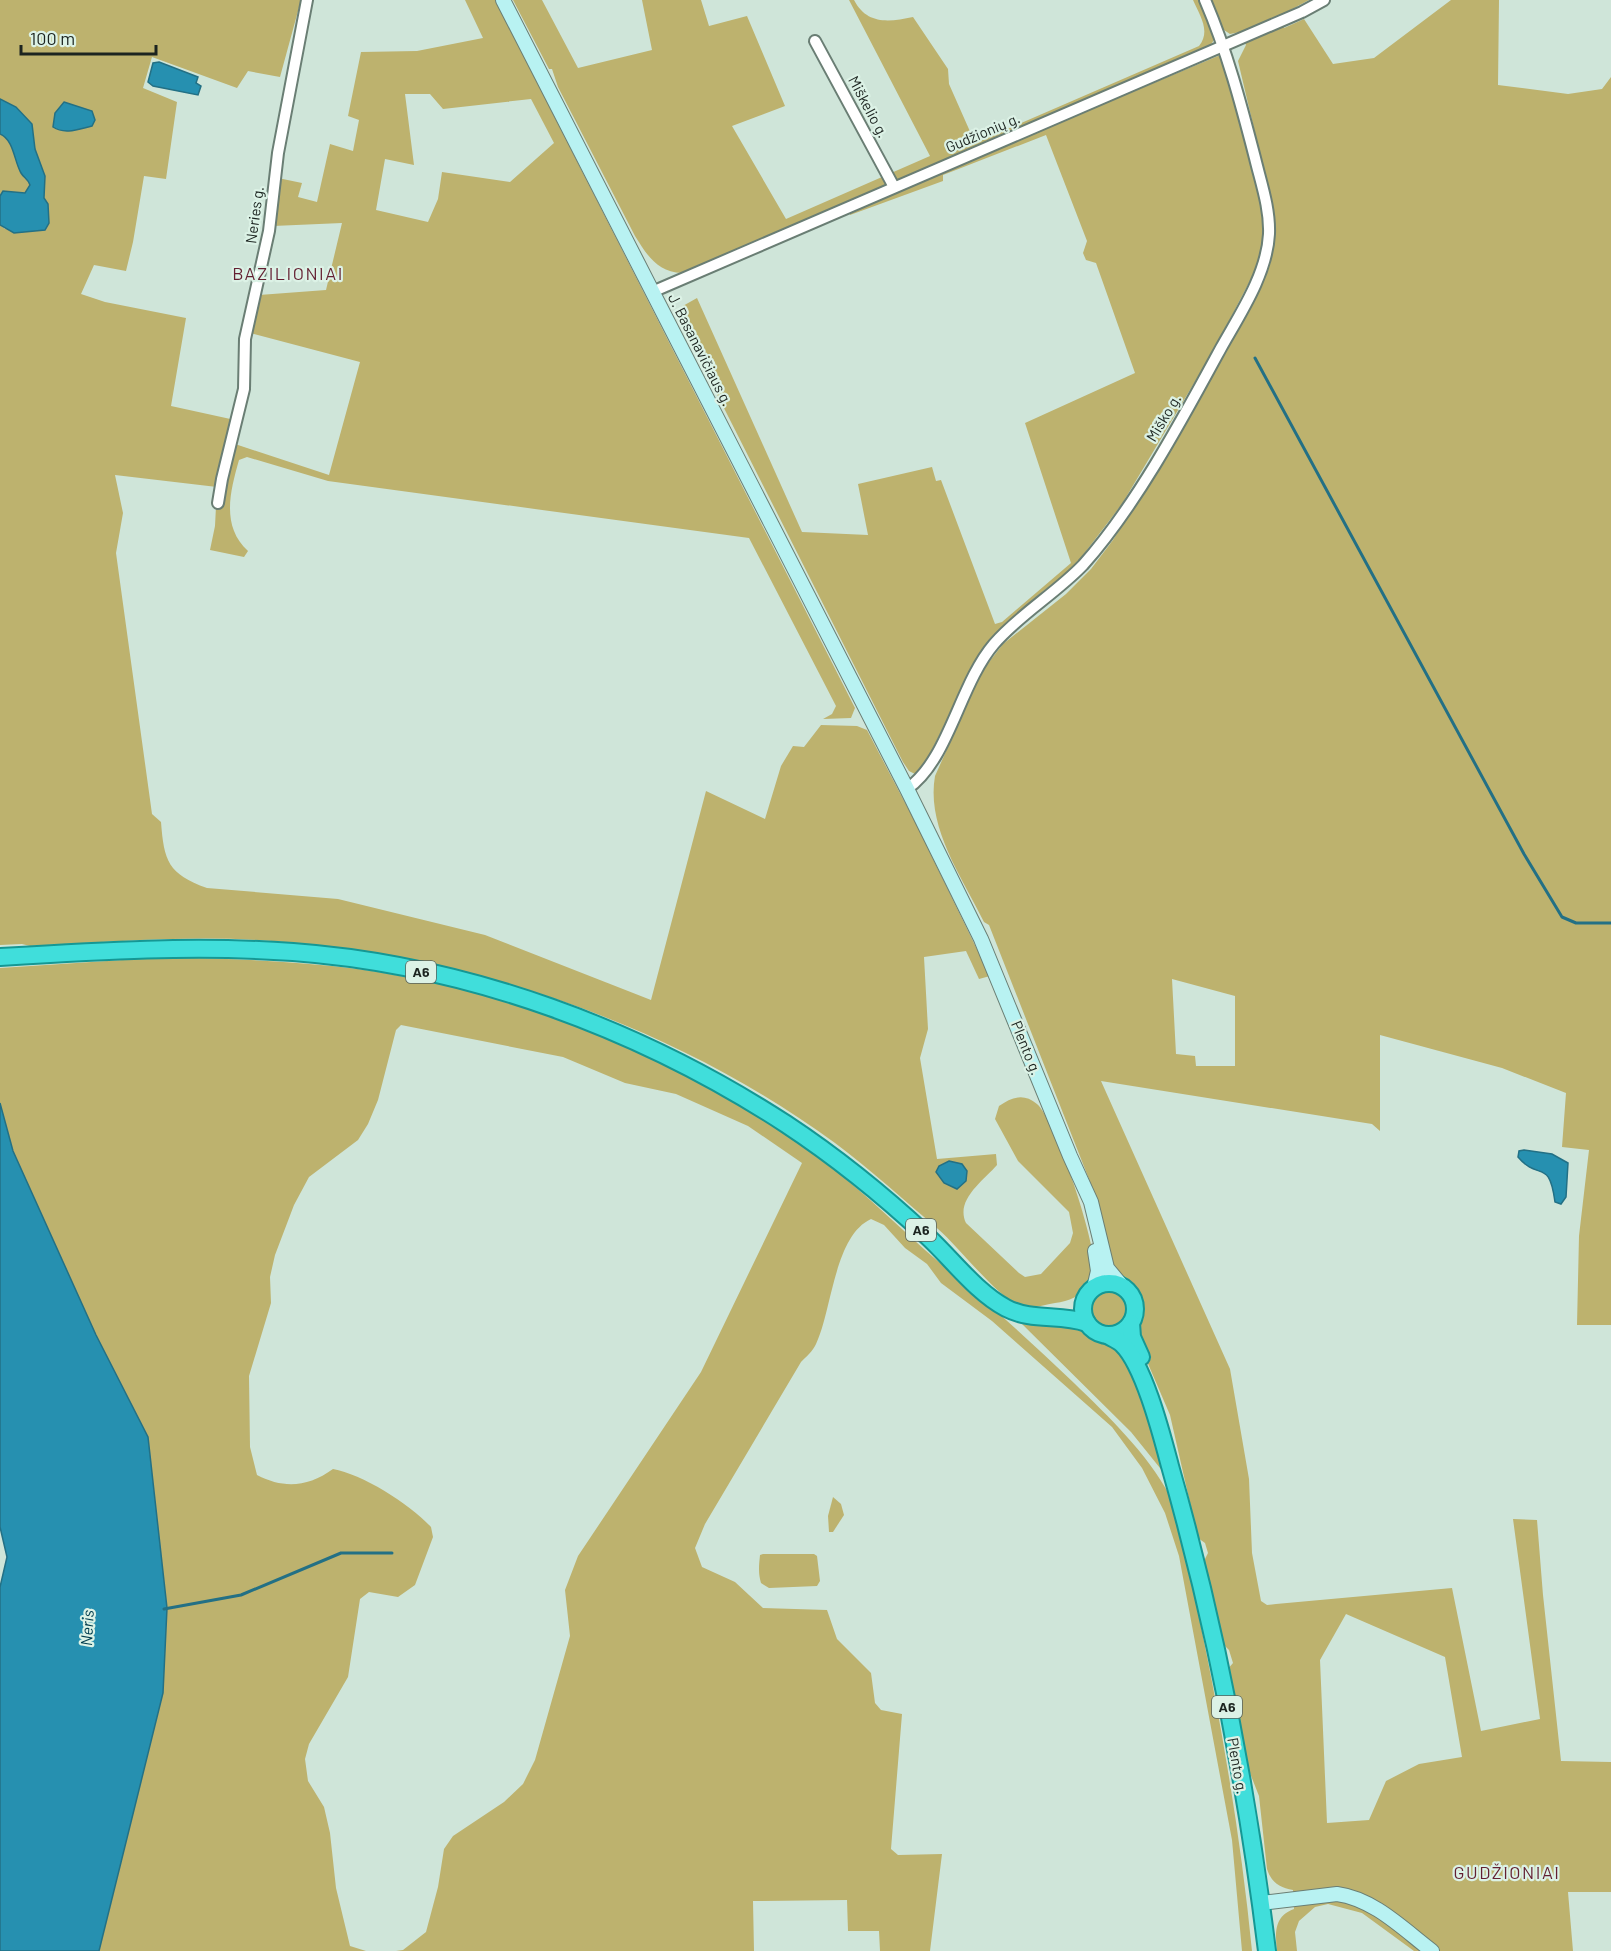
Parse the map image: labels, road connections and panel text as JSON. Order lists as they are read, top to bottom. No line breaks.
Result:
{"streets":{"highway":["A6","Plento g."],"main road":["J. Basanavičiaus g."],"street":["Miškelio g.","Gudžionių g.","Neries g.","Miško g."]},"crossings":[["Miškelio g.","Gudžionių g."],["Gudžionių g.","J. Basanavičiaus g."],["Gudžionių g.","Miško g."],["J. Basanavičiaus g.","Miško g."],["J. Basanavičiaus g.","Plento g."],["Miško g.","Plento g."],["A6","Plento g."]],"districts":["BAZILIONIAI","GUDŽIONIAI"],"water":["Neris"],"scale_bar":"100 m"}
